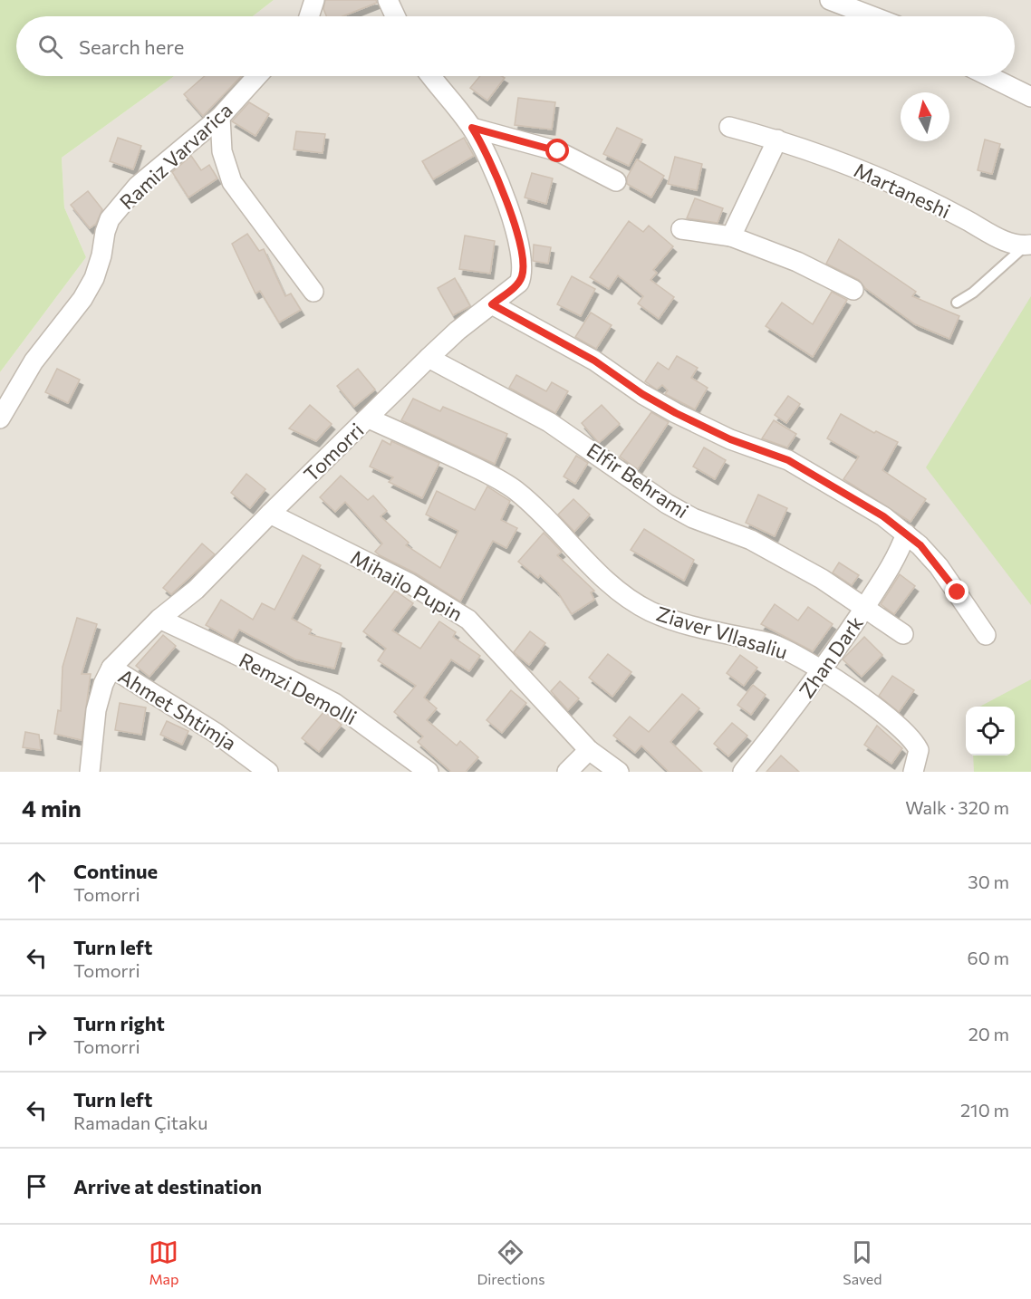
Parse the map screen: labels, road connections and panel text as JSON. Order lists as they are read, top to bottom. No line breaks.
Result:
{"streets":{"street":["Ramiz Varvarica","Martaneshi","Tomorri","Elfir Behrami","Mihailo Pupin","Ziaver Vllasaliu","Zhan Dark","Remzi Demolli","Ahmet Shtimja"]},"crossings":[["Tomorri","Elfir Behrami"],["Tomorri","Mihailo Pupin"],["Tomorri","Ziaver Vllasaliu"],["Tomorri","Remzi Demolli"],["Tomorri","Ahmet Shtimja"],["Elfir Behrami","Zhan Dark"],["Ziaver Vllasaliu","Zhan Dark"]],"north":"top","page":{"search":"Search here","heading":["4 min","Walk · 320 m"],"list":[["Continue","Tomorri","30 m"],["Turn left","Tomorri","60 m"],["Turn right","Tomorri","20 m"],["Turn left","Ramadan Çitaku","210 m"],"Arrive at destination"],"nav":["Map","Directions","Saved"]}}
